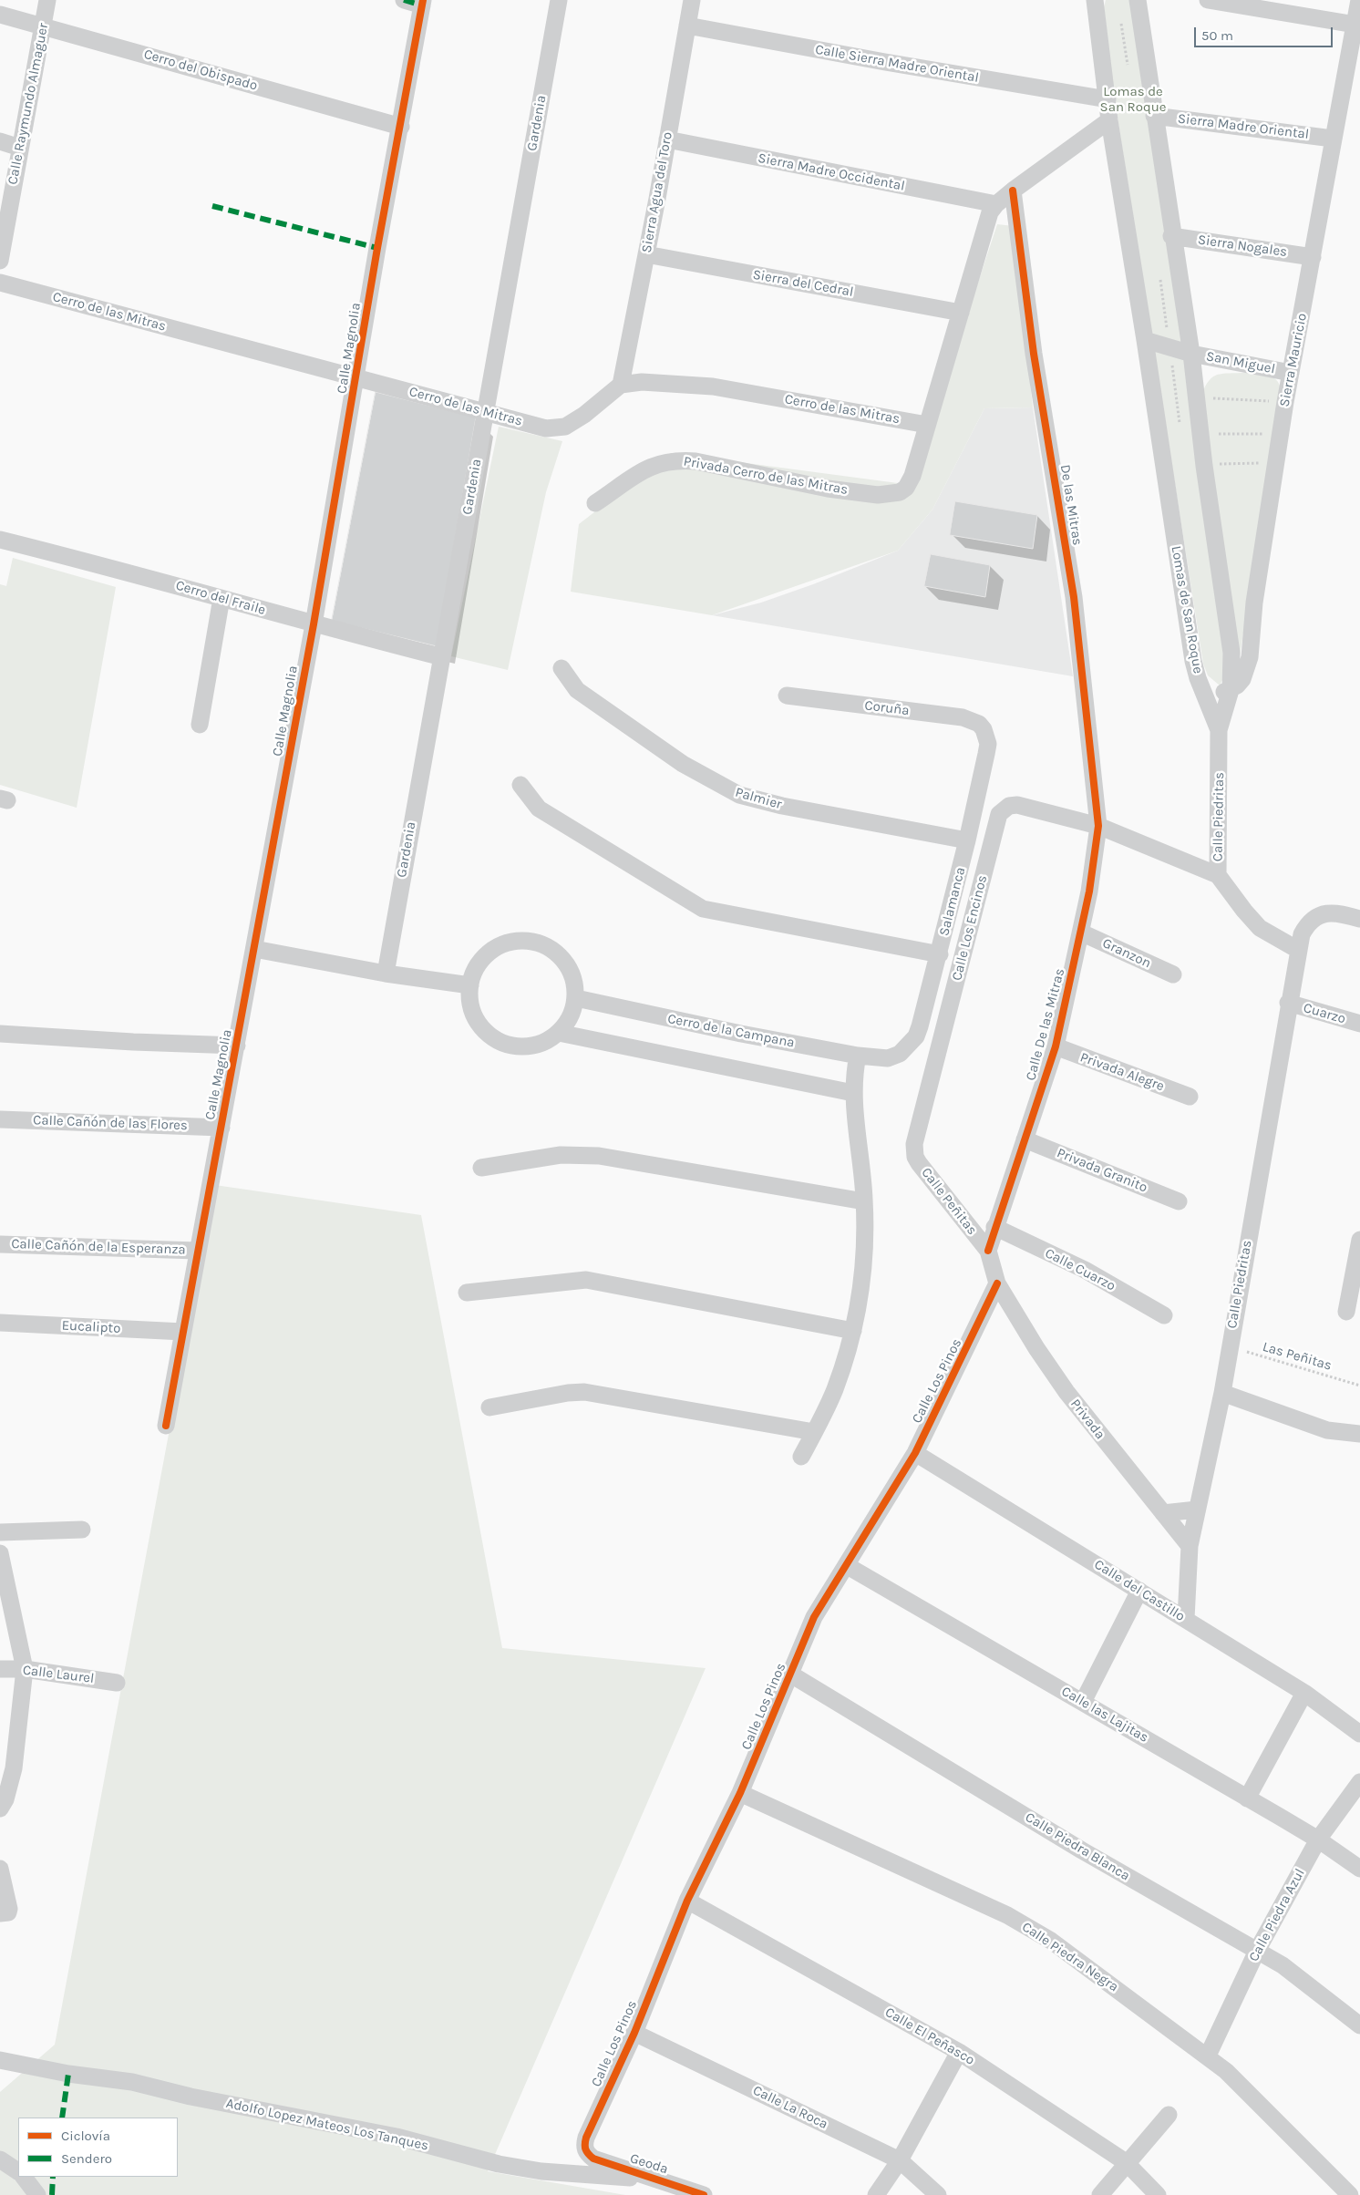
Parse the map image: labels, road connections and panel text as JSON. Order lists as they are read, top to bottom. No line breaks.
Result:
{"streets":{"street":["Calle Sierra Madre Oriental","Cerro del Obispado","Calle Raymundo Almaguer","Gardenia","Sierra Madre Oriental","Sierra Madre Occidental","Sierra Agua del Toro","Sierra Nogales","Sierra del Cedral","Cerro de las Mitras","Calle Magnolia","Sierra Mauricio","San Miguel","Privada Cerro de las Mitras","De las Mitras","Cerro del Fraile","Lomas de San Roque","Coruña","Palmier","Calle Piedritas","Salamanca","Calle Los Encinos","Granzon","Cuarzo","Calle De las Mitras","Cerro de la Campana","Privada Alegre","Calle Cañón de las Flores","Privada Granito","Calle Peñitas","Calle Cañón de la Esperanza","Calle Cuarzo","Eucalipto","Calle Los Pinos","Privada","Calle del Castillo","Calle Laurel","Calle las Lajitas","Calle Piedra Blanca","Calle Piedra Azul","Calle Piedra Negra","Calle El Peñasco","Calle La Roca","Adolfo Lopez Mateos Los Tanques","Geoda"],"path":["Las Peñitas"]},"crossings":[["Calle Sierra Madre Oriental","Sierra Agua del Toro"],["Calle Sierra Madre Oriental","Lomas de San Roque"],["Cerro del Obispado","Calle Raymundo Almaguer"],["Cerro del Obispado","Calle Magnolia"],["Gardenia","Cerro de las Mitras"],["Gardenia","Cerro del Fraile"],["Sierra Madre Oriental","Sierra Mauricio"],["Sierra Madre Occidental","Sierra Agua del Toro"],["Sierra Agua del Toro","Sierra del Cedral"],["Sierra Agua del Toro","Cerro de las Mitras"],["Sierra Nogales","Sierra Mauricio"],["Cerro de las Mitras","Calle Magnolia"],["Cerro de las Mitras","Privada Cerro de las Mitras"],["Calle Magnolia","Cerro del Fraile"],["Calle Magnolia","Calle Cañón de las Flores"],["Calle Magnolia","Calle Cañón de la Esperanza"],["Calle Magnolia","Eucalipto"],["Sierra Mauricio","San Miguel"],["San Miguel","Lomas de San Roque"],["De las Mitras","Calle Los Encinos"],["De las Mitras","Calle De las Mitras"],["Lomas de San Roque","Calle Piedritas"],["Coruña","Salamanca"],["Palmier","Salamanca"],["Calle Piedritas","Calle Los Encinos"],["Calle Piedritas","Cuarzo"],["Calle Piedritas","Las Peñitas"],["Calle Piedritas","Privada"],["Calle Piedritas","Calle del Castillo"],["Salamanca","Cerro de la Campana"],["Calle Los Encinos","Calle De las Mitras"],["Calle Los Encinos","Calle Peñitas"],["Granzon","Calle De las Mitras"],["Calle De las Mitras","Privada Alegre"],["Calle De las Mitras","Privada Granito"],["Calle De las Mitras","Calle Peñitas"],["Calle De las Mitras","Calle Cuarzo"],["Calle Peñitas","Calle Los Pinos"],["Calle Peñitas","Privada"],["Calle Los Pinos","Privada"],["Calle Los Pinos","Calle del Castillo"],["Calle Los Pinos","Calle las Lajitas"],["Calle Los Pinos","Calle Piedra Blanca"],["Calle Los Pinos","Calle Piedra Negra"],["Calle Los Pinos","Calle El Peñasco"],["Calle Los Pinos","Calle La Roca"],["Calle Los Pinos","Geoda"],["Calle las Lajitas","Calle Piedra Azul"],["Calle Piedra Blanca","Calle Piedra Azul"],["Calle Piedra Azul","Calle Piedra Negra"],["Adolfo Lopez Mateos Los Tanques","Geoda"]],"parks":["Lomas de San Roque"],"legend":["Ciclovía","Sendero"],"scale_bar":"50 m"}
